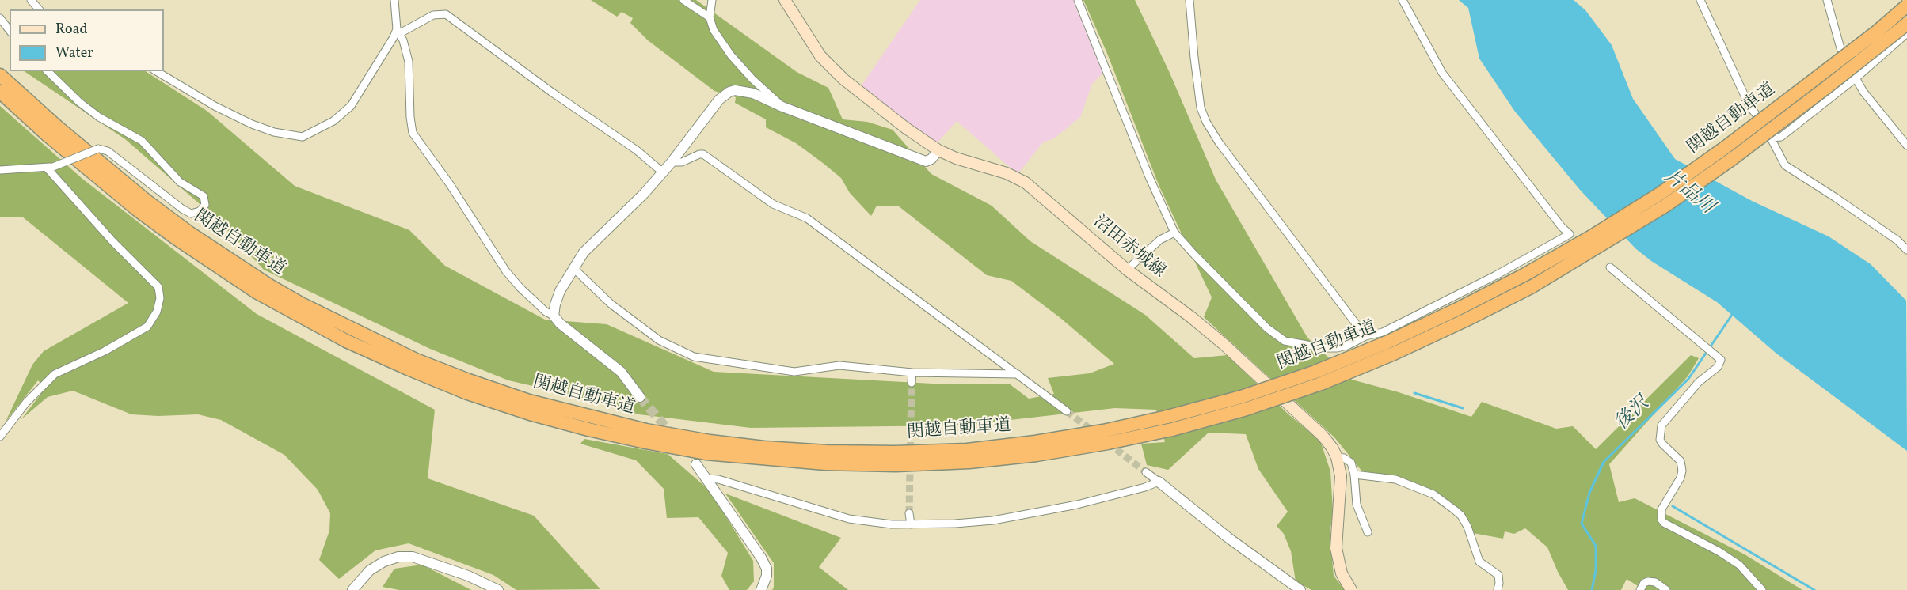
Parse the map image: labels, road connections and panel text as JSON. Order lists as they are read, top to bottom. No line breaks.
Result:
{"streets":{"highway":["関越自動車道"],"main road":["沼田赤城線"]},"water":["片品川","後沢"],"legend":["Road","Water"]}
